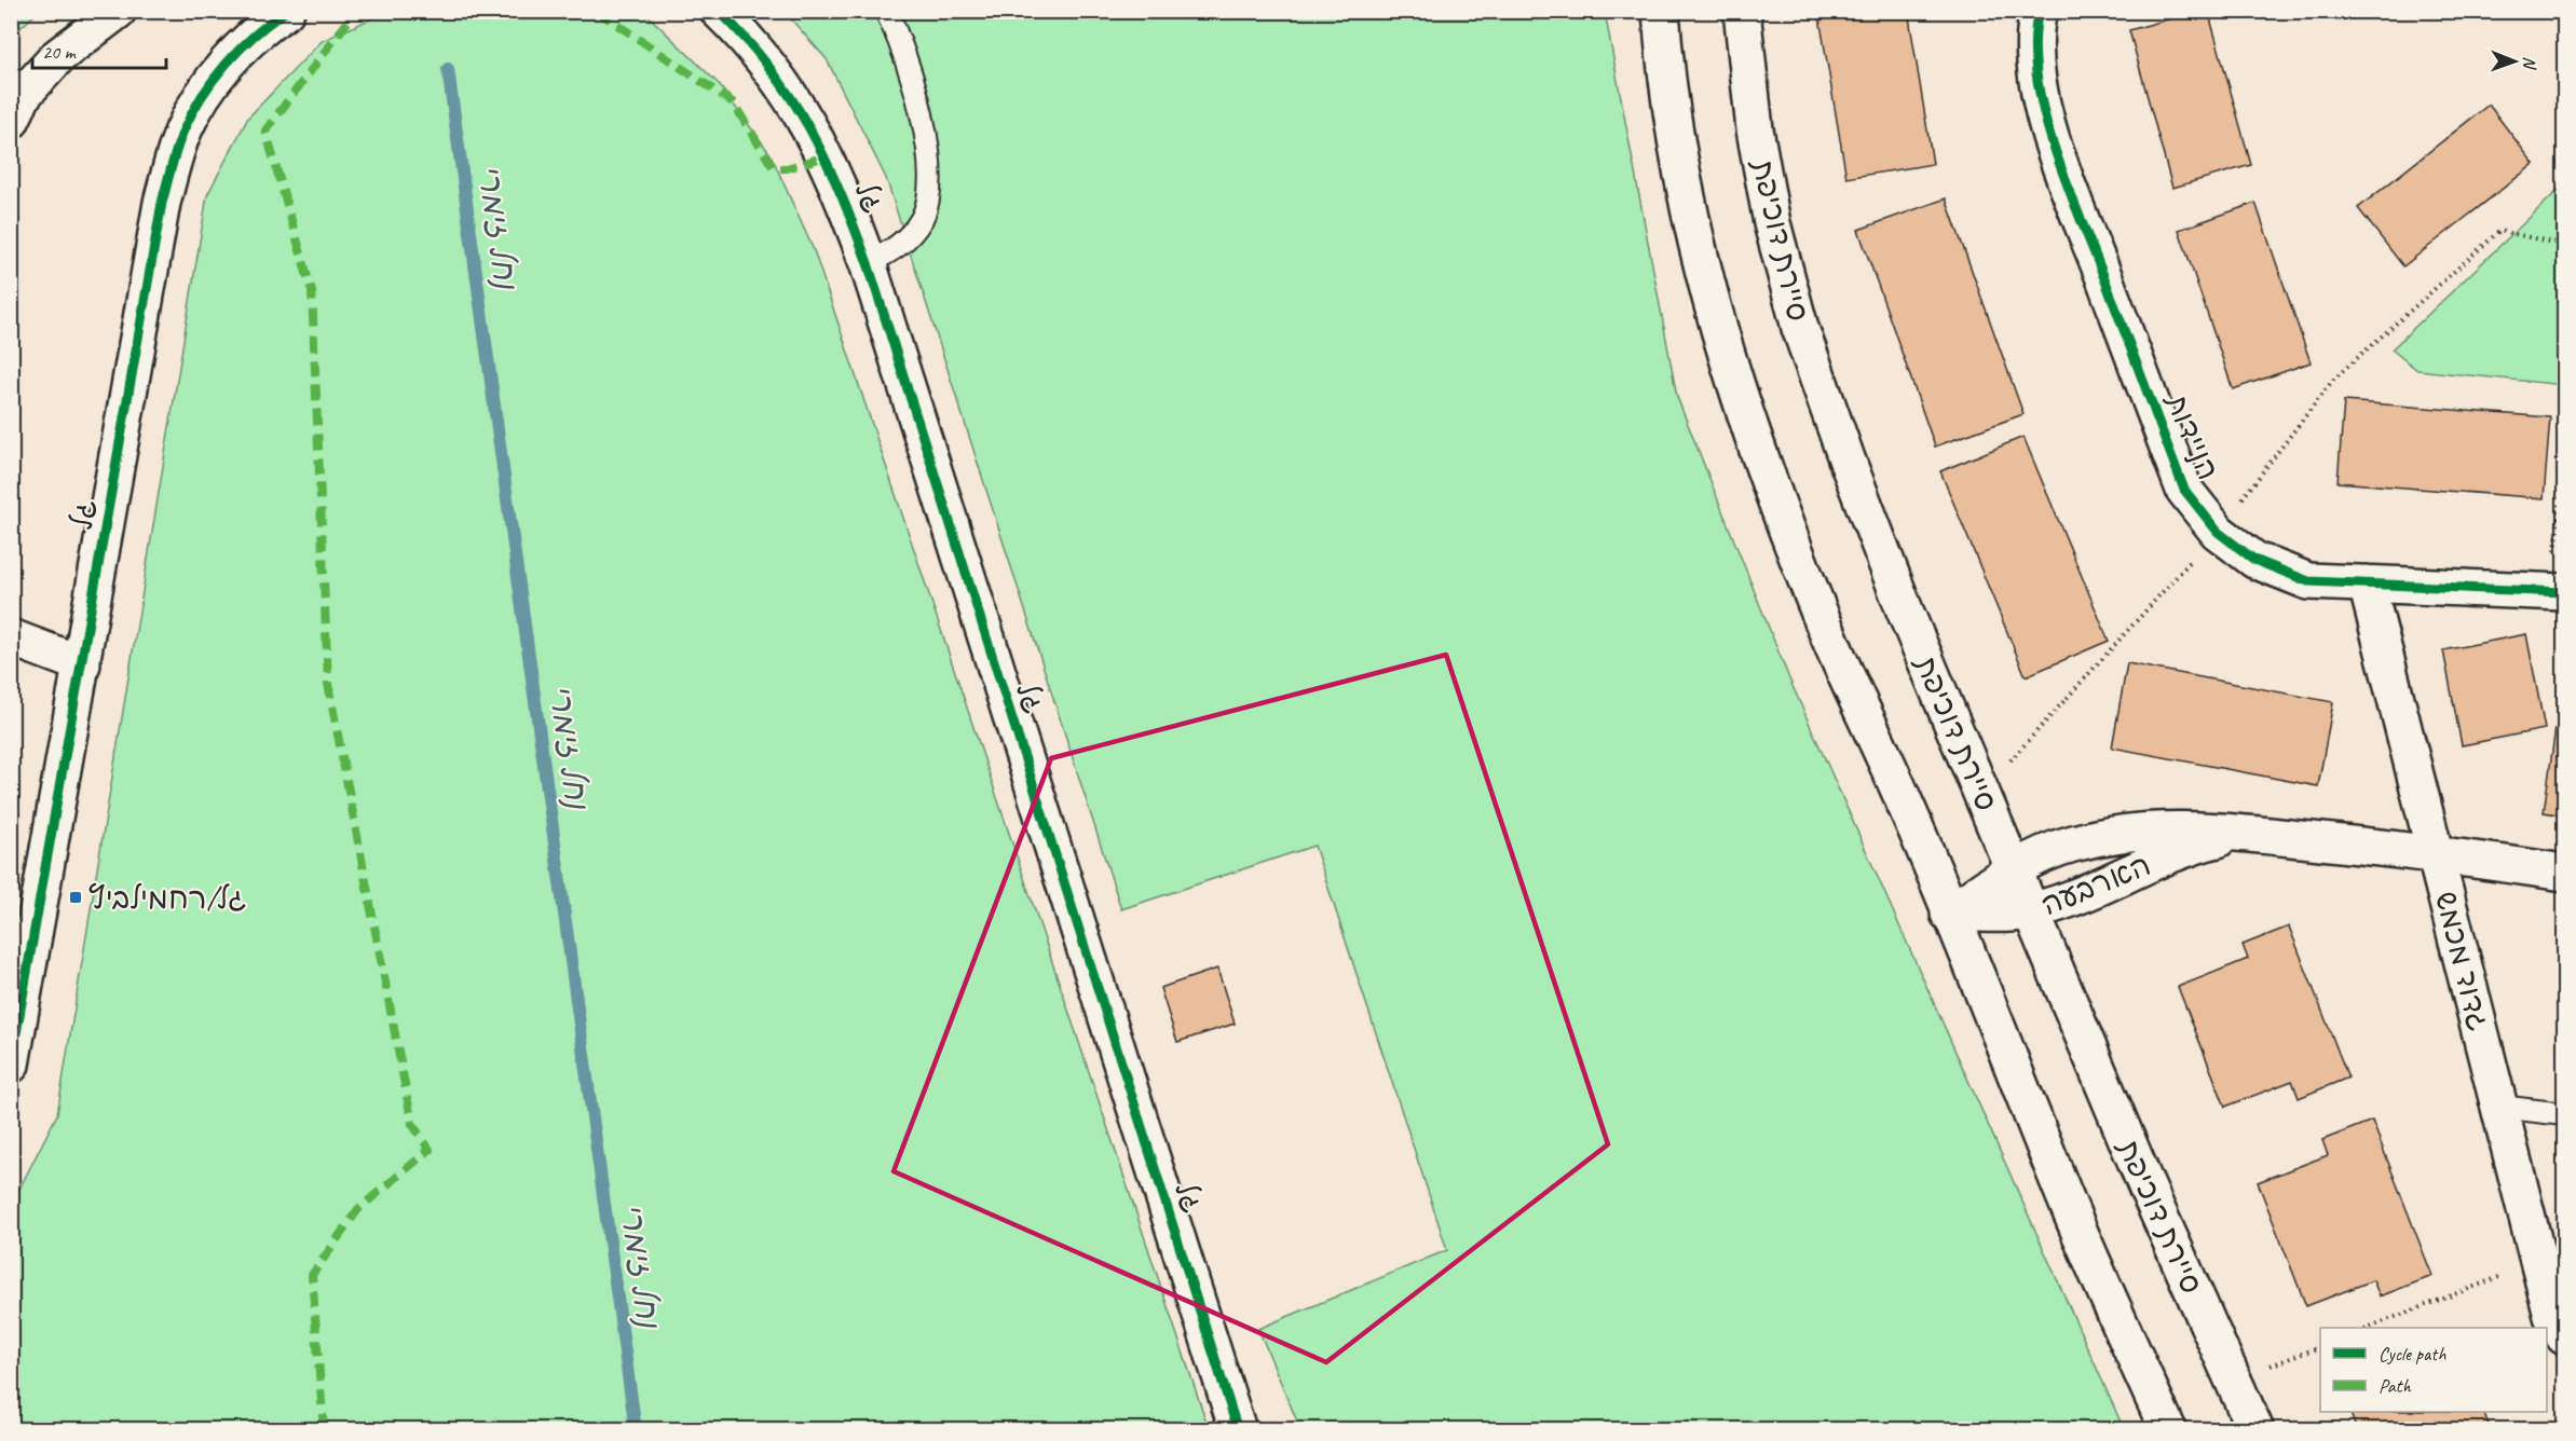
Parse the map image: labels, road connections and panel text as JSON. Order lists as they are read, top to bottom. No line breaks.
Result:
{"streets":{"street":["גל","סיירת דוכיפת","הניידות","הארבעה","גדוד מכמש"]},"crossings":[["סיירת דוכיפת","הארבעה"],["הניידות","גדוד מכמש"],["הארבעה","גדוד מכמש"]],"water":["נחל זימרי"],"places":{"transit":["גל/רחמילביץ"]},"legend":["Cycle path","Path"],"scale_bar":"20 m","north":"right"}
